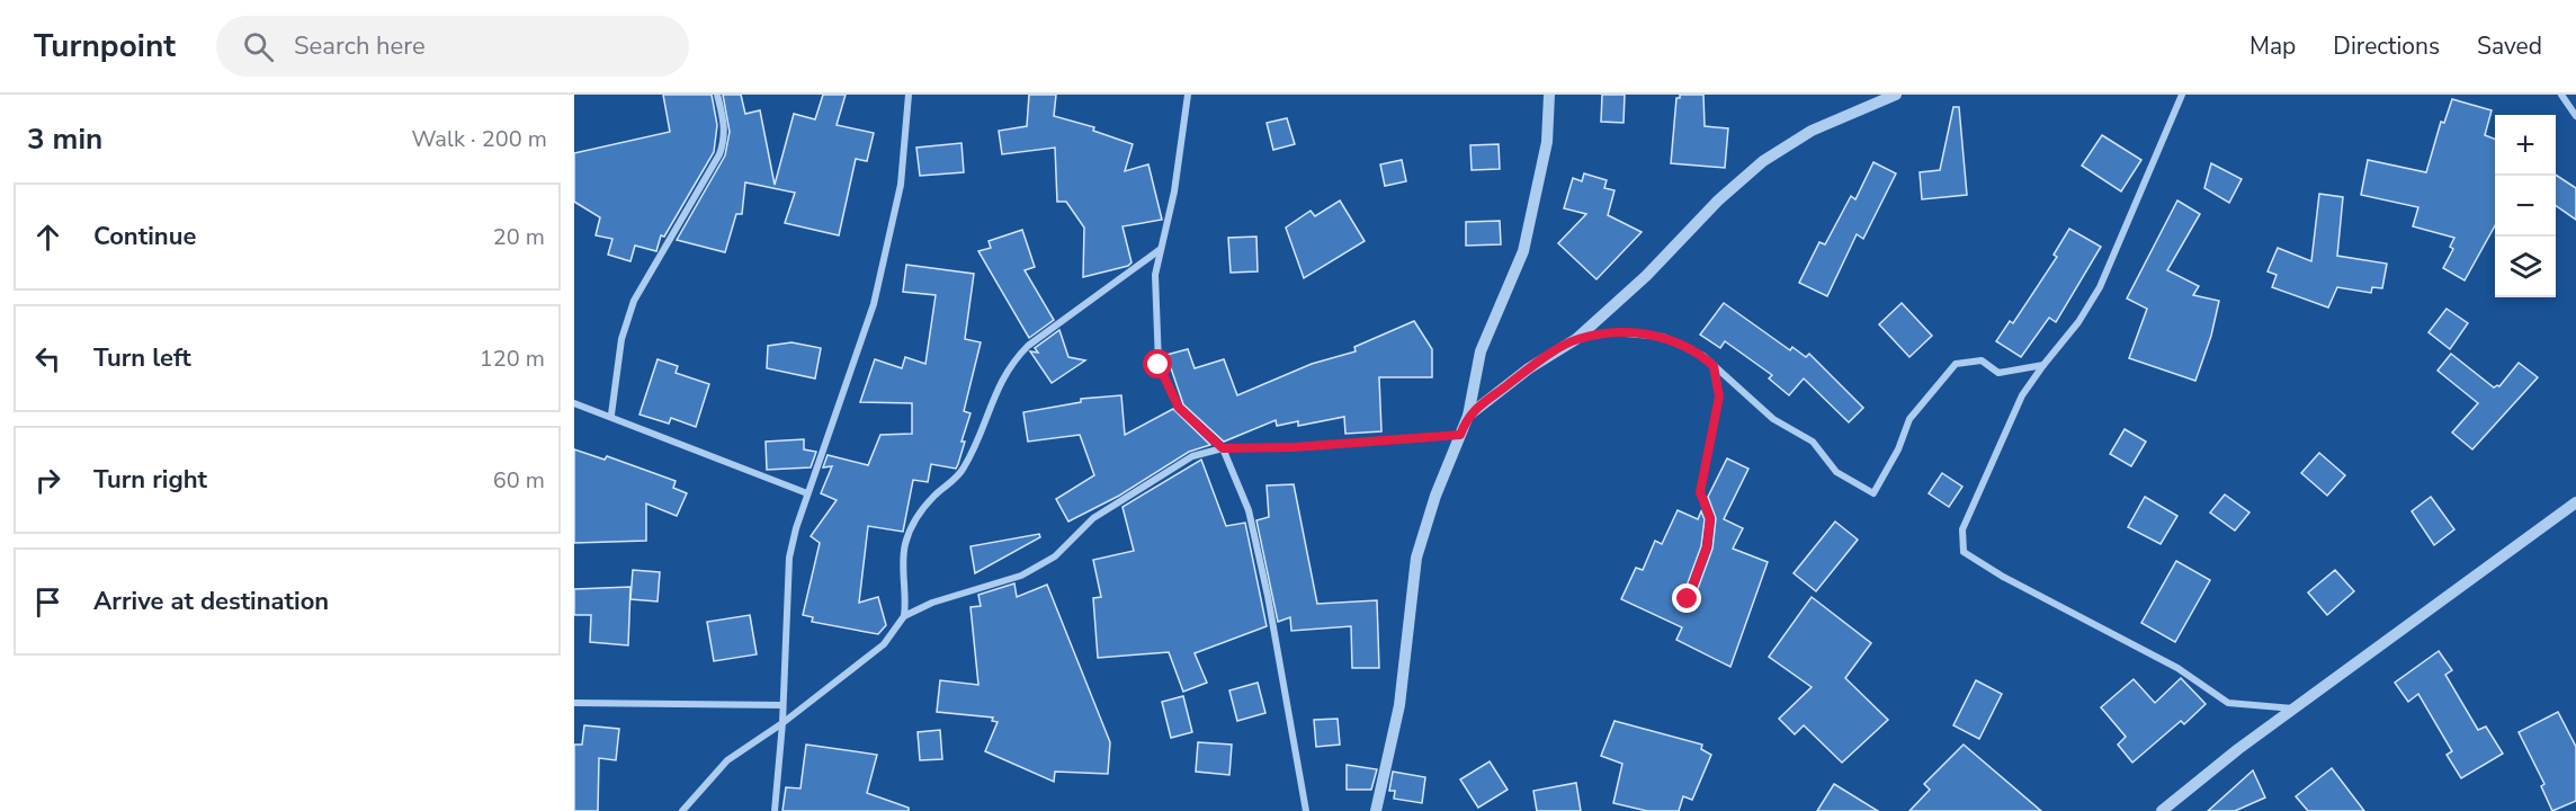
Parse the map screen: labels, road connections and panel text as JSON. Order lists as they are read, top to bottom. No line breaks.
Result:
{"page":{"header":"Turnpoint","search":"Search here","nav":["Map","Directions","Saved"],"heading":["3 min","Walk · 200 m"],"map_buttons":["+","−"],"list":[["Continue","20 m"],["Turn left","120 m"],["Turn right","60 m"],"Arrive at destination"]}}
